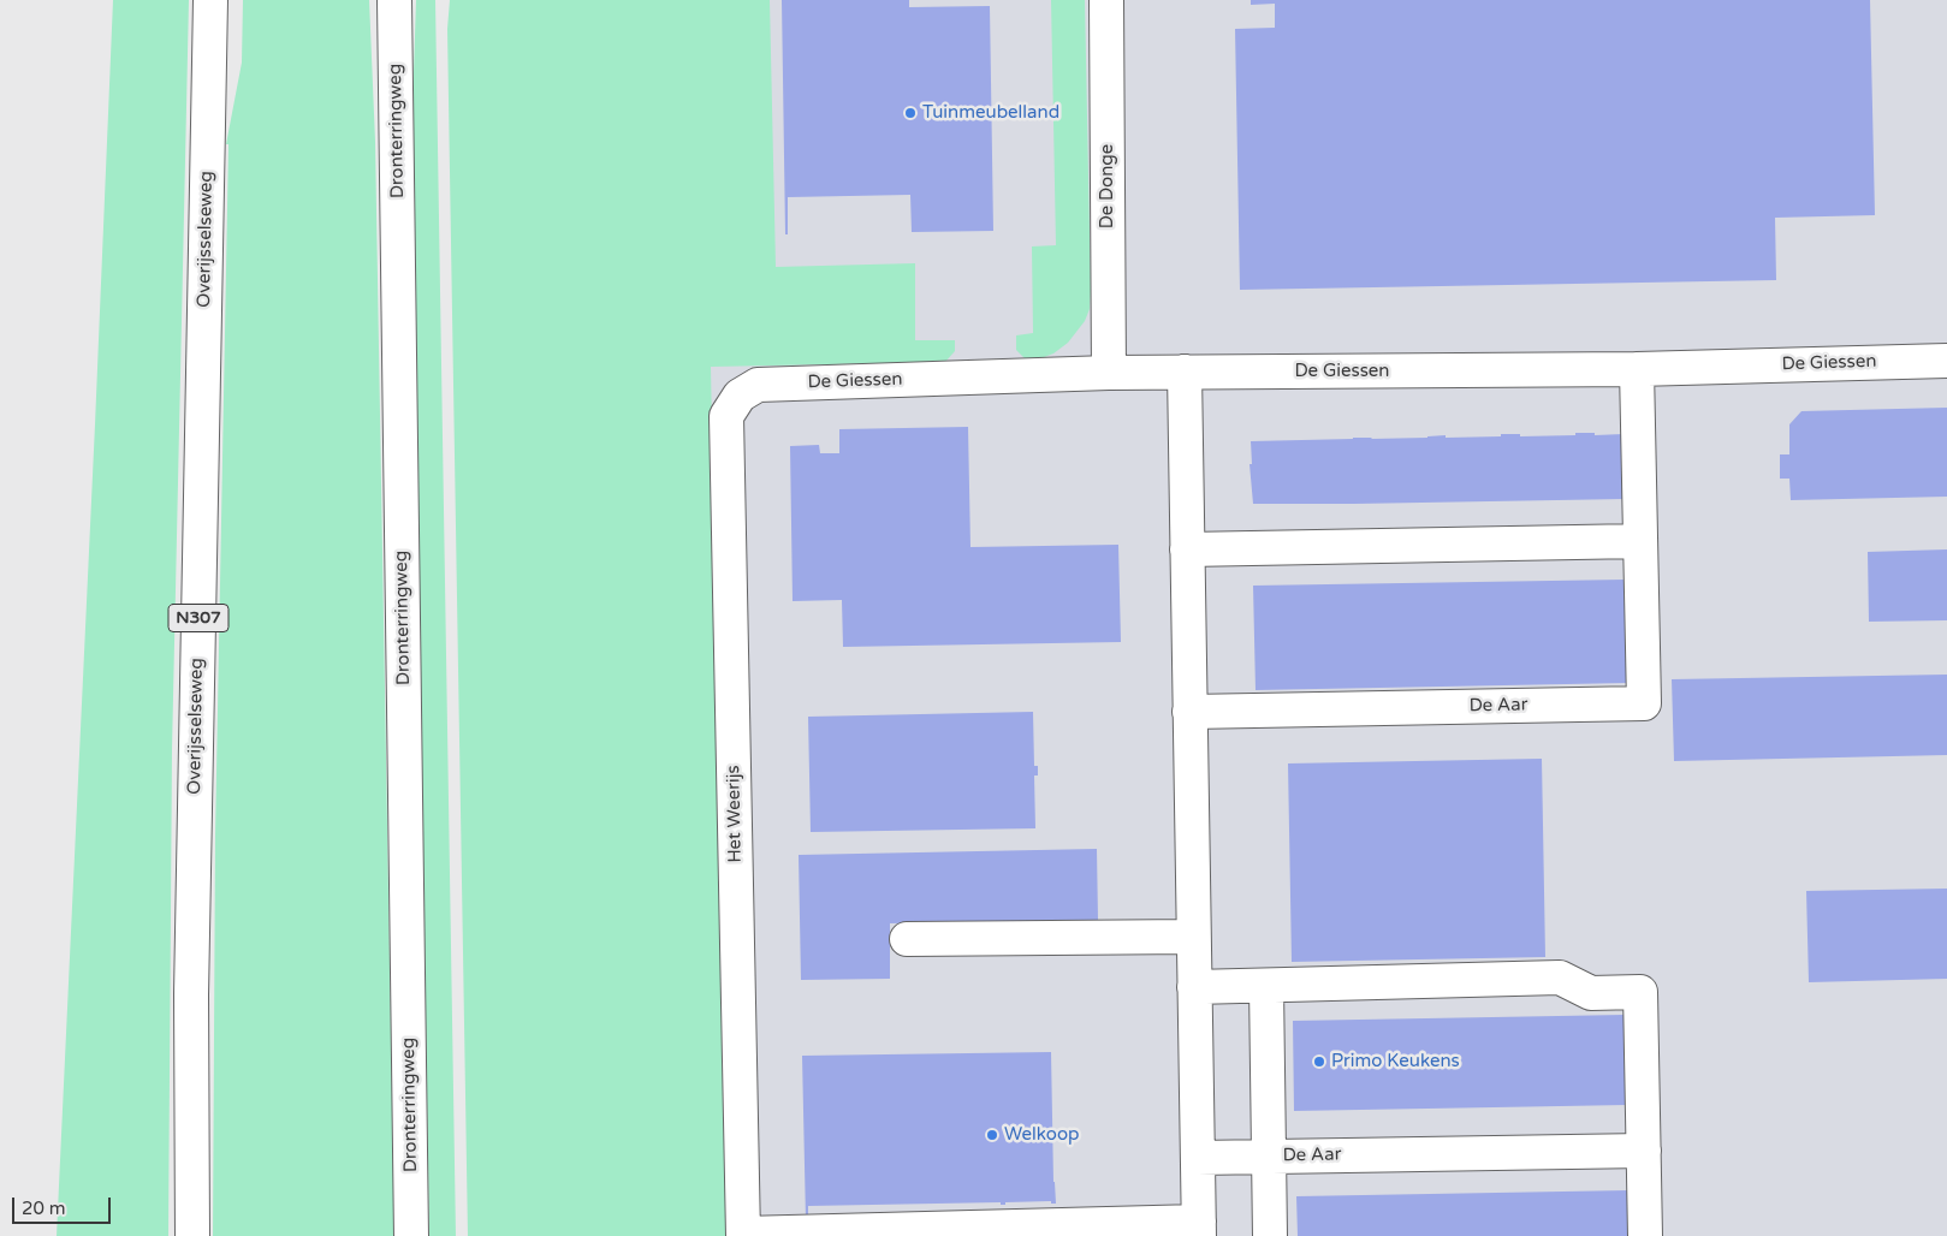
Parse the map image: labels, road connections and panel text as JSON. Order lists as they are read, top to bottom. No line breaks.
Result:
{"streets":{"main road":["Dronterringweg","De Donge","Overijsselseweg","De Giessen","N307","De Aar","Het Weerijs"]},"crossings":[["De Donge","De Giessen"],["De Giessen","De Aar"],["De Giessen","Het Weerijs"]],"places":["Tuinmeubelland","Primo Keukens","Welkoop"],"scale_bar":"20 m"}
